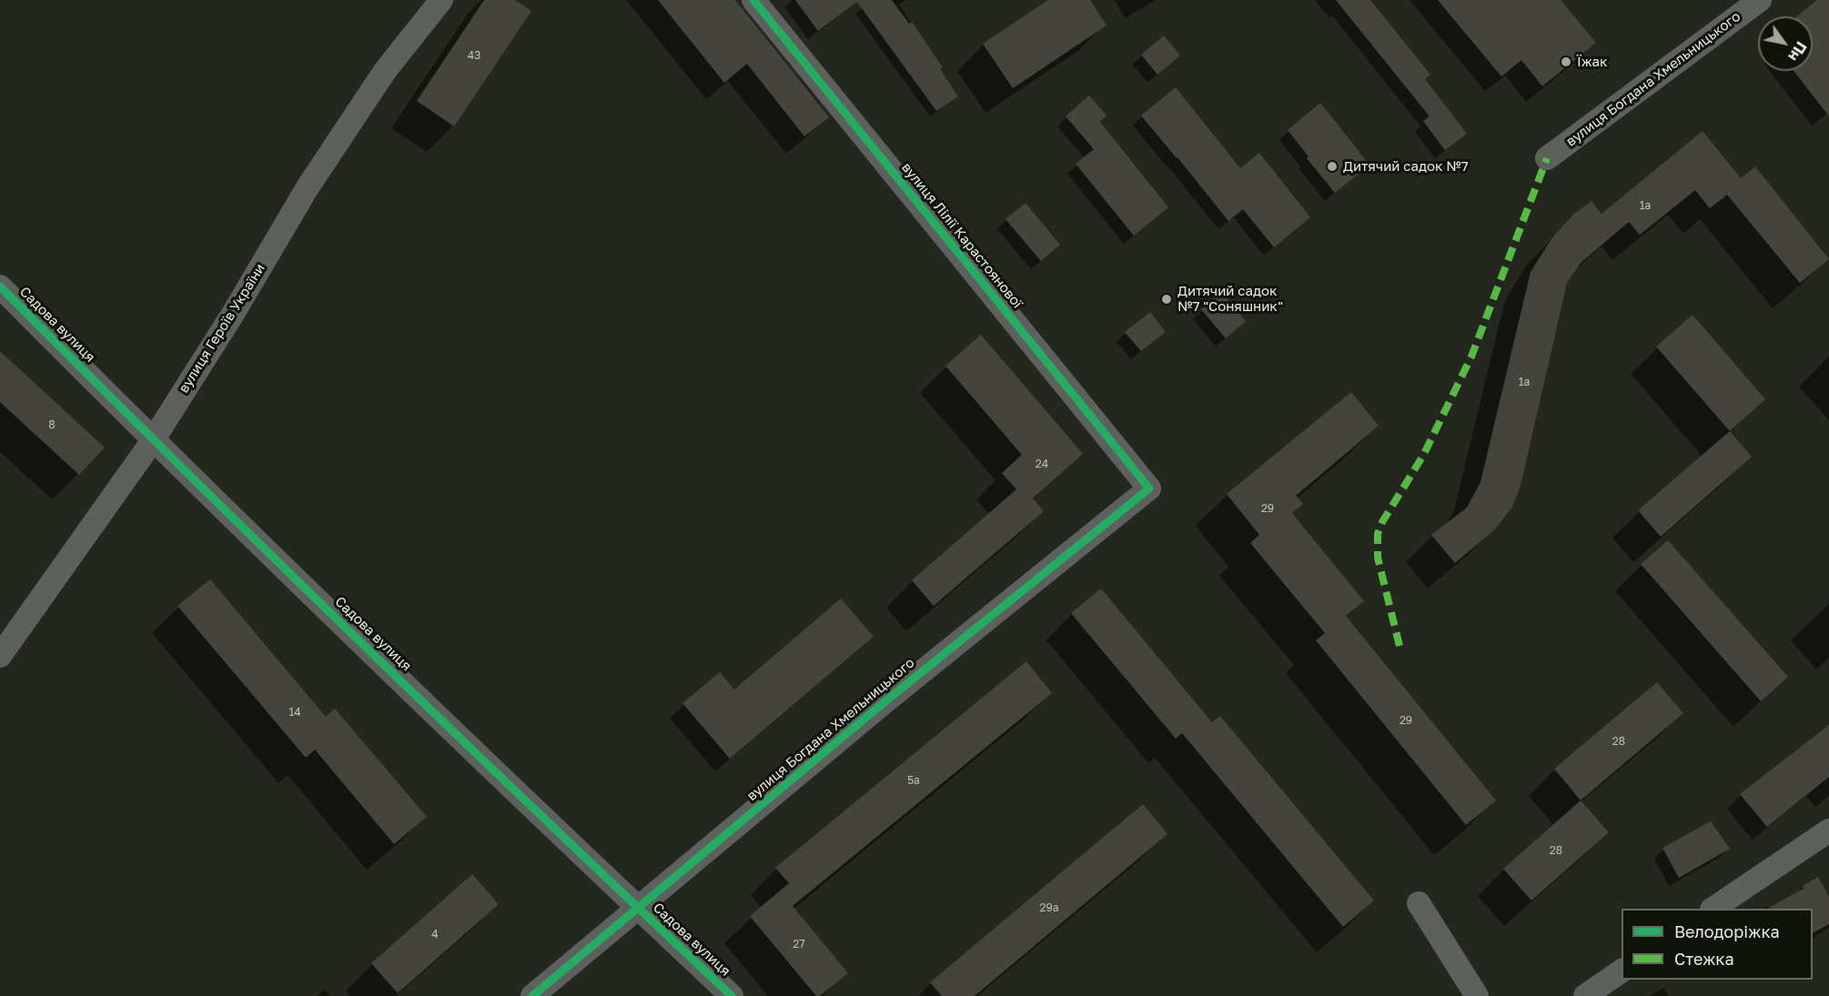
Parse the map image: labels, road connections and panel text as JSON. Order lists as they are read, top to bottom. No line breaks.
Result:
{"streets":{"street":["вулиця Богдана Хмельницького","вулиця Лілії Карастоянової","Садова вулиця","вулиця Героїв України"]},"crossings":[["вулиця Богдана Хмельницького","вулиця Лілії Карастоянової"],["вулиця Богдана Хмельницького","Садова вулиця"],["Садова вулиця","вулиця Героїв України"]],"places":["Їжак","Дитячий садок №7","Дитячий садок №7 \"Соняшник\""],"house_numbers":["43","1а","1а","8","24","29","14","29","28","5а","28","29а","4","27"],"legend":["Велодоріжка","Стежка"],"north":"bottom right"}
